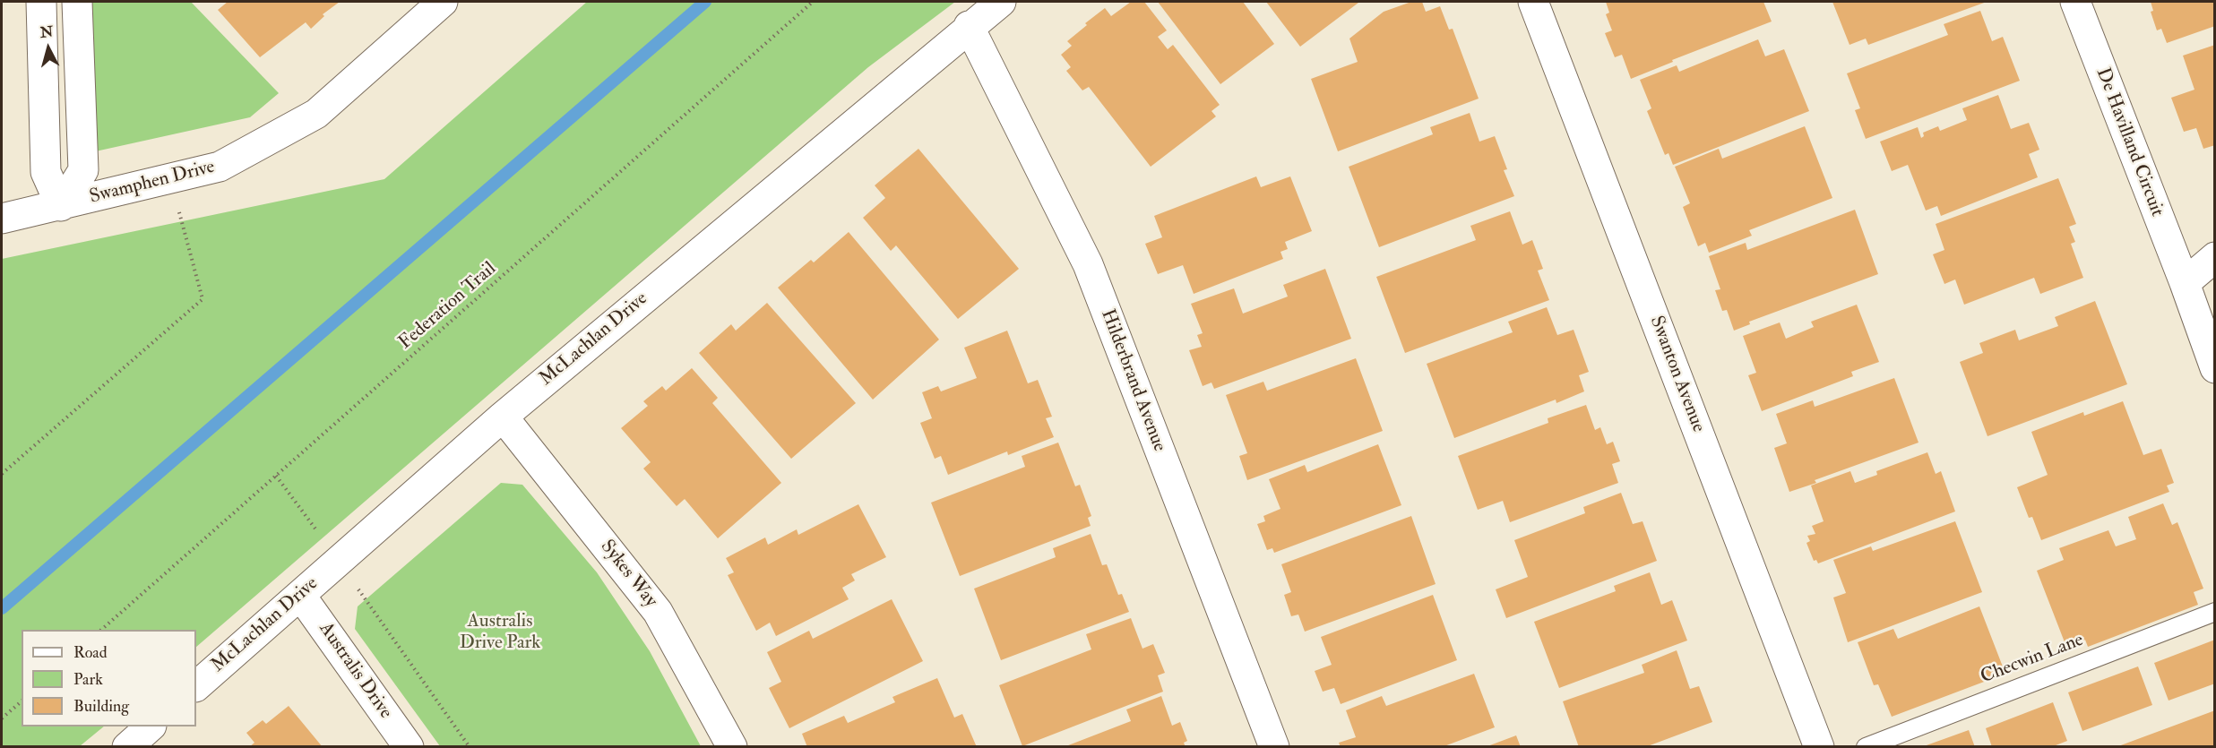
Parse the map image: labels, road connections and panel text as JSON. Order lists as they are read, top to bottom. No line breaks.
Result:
{"streets":{"street":["De Havilland Circuit","Swamphen Drive","McLachlan Drive","Swanton Avenue","Hilderbrand Avenue","Sykes Way","Australis Drive"],"lane":["Checwin Lane"],"path":["Federation Trail"]},"crossings":[["McLachlan Drive","Hilderbrand Avenue"],["McLachlan Drive","Sykes Way"],["McLachlan Drive","Australis Drive"]],"parks":["Australis Drive Park"],"legend":["Road","Park","Building"],"north":"top"}
